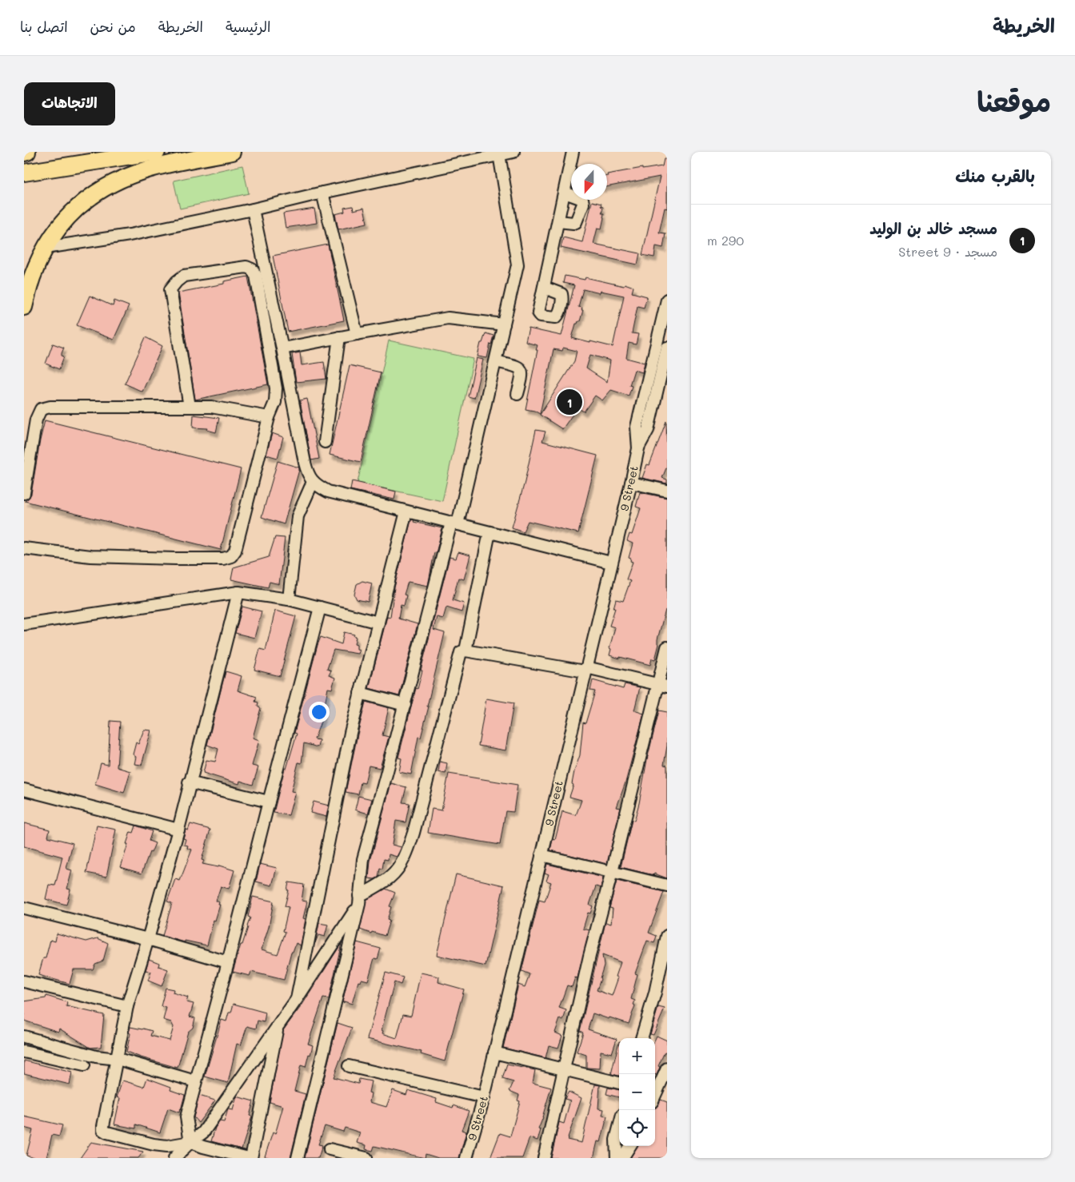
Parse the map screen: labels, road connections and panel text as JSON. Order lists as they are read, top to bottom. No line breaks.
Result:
{"streets":{"street":["9 Street"]},"north":"bottom","page":{"header":"الخريطة","nav":["الرئيسية","الخريطة","من نحن","اتصل بنا"],"title":"موقعنا","buttons":"الاتجاهات","heading":"بالقرب منك","list":[{"mark":"1","name":"مسجد خالد بن الوليد","note":"مسجد · 9 Street","value":"290 m"}],"pins":"1","map_buttons":["+","−"]}}
